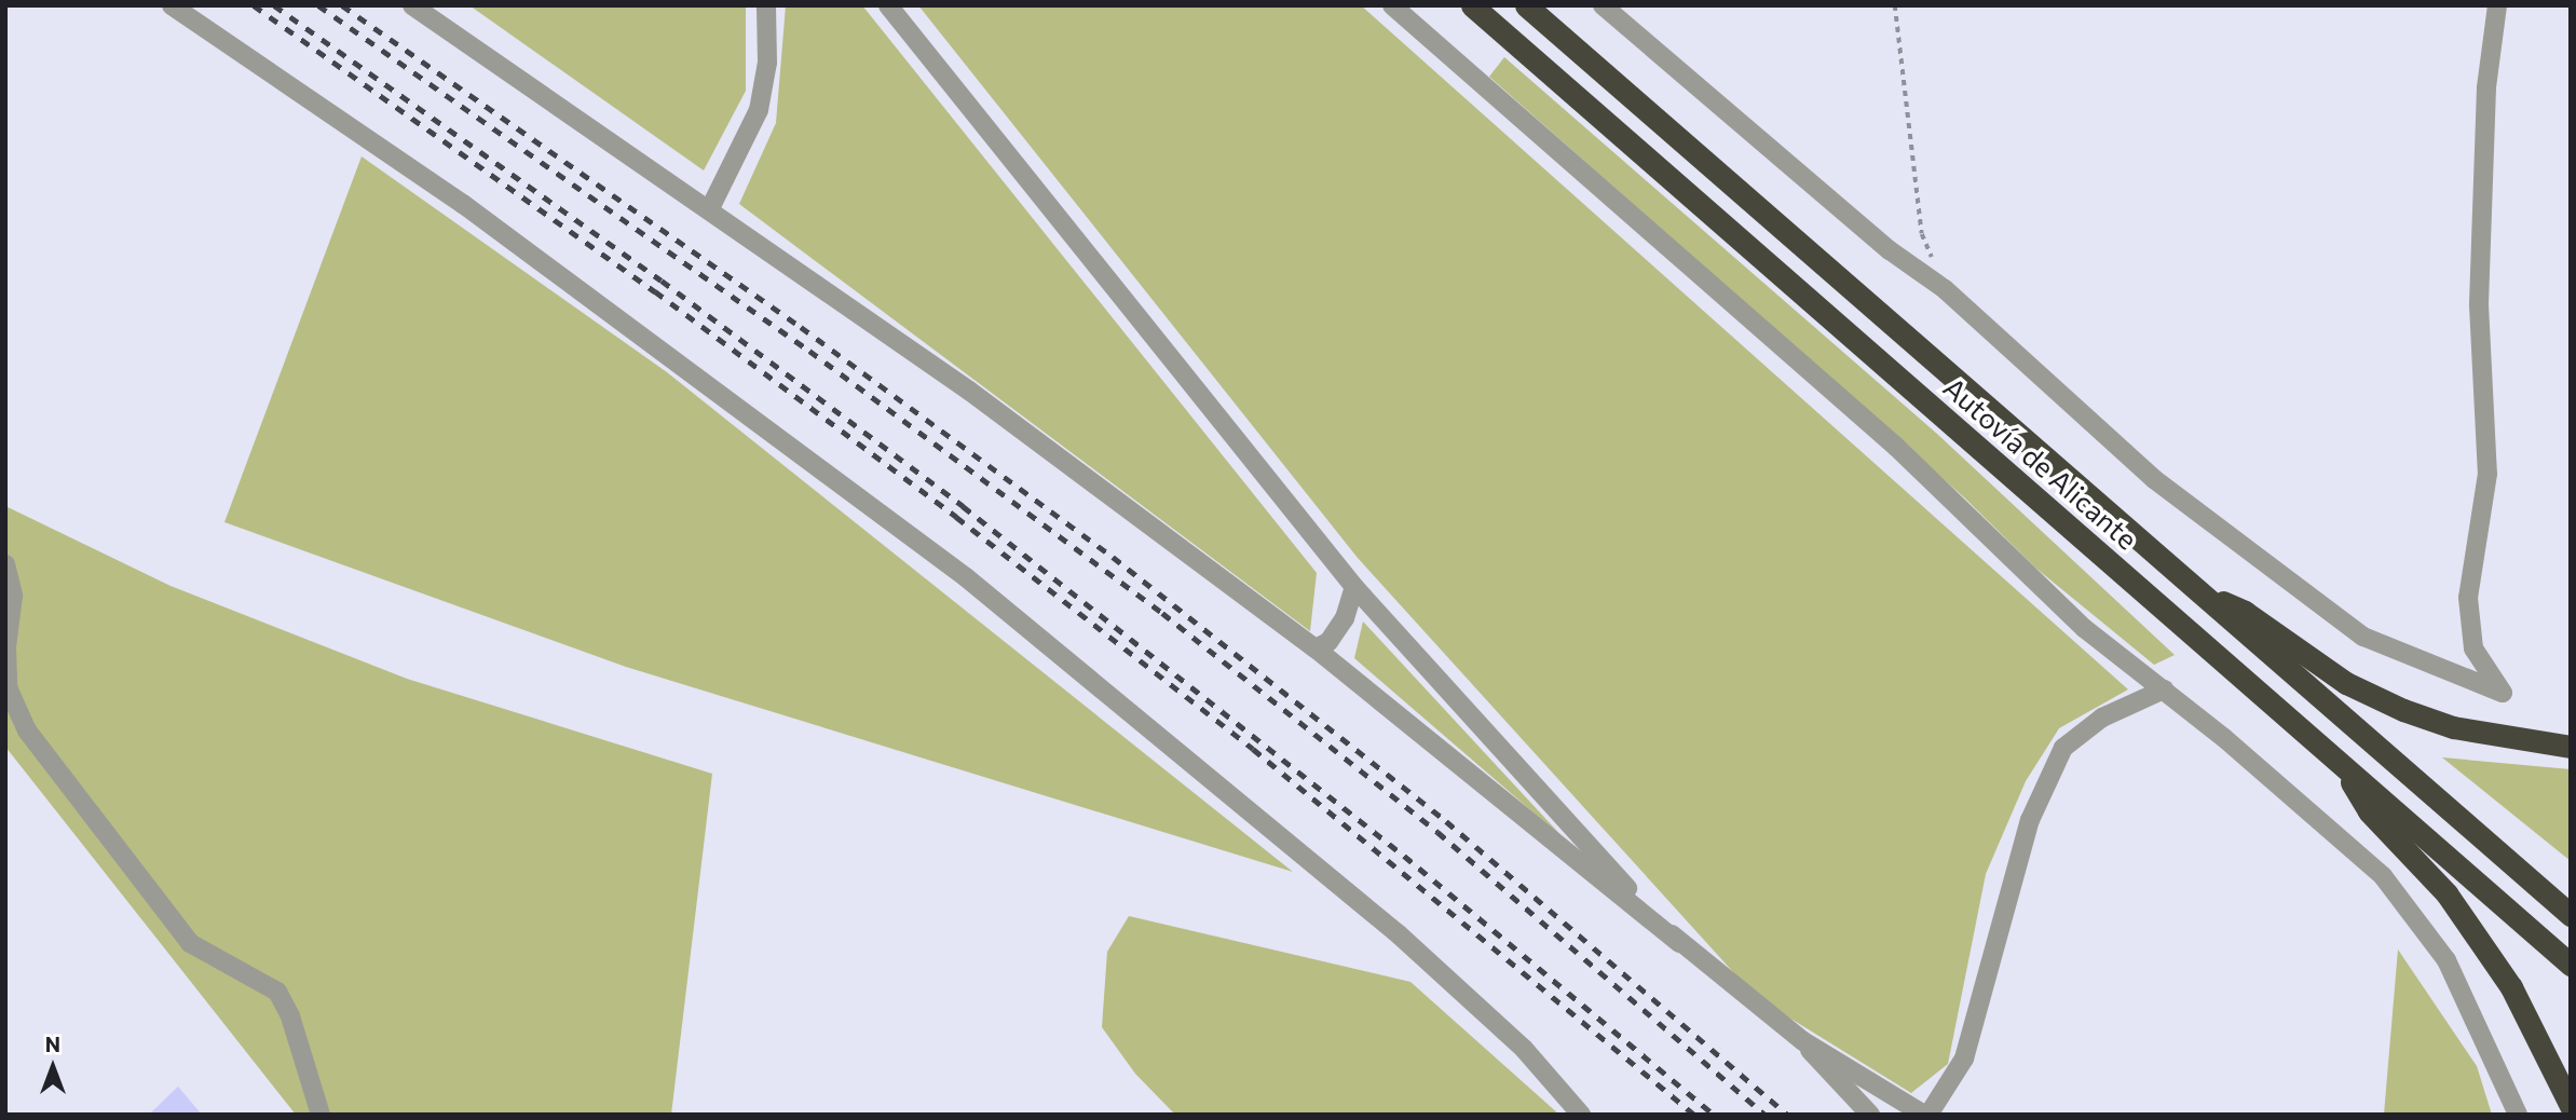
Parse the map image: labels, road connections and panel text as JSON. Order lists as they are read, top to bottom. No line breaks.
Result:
{"streets":{"highway":["Autovía de Alicante"]},"north":"top"}
